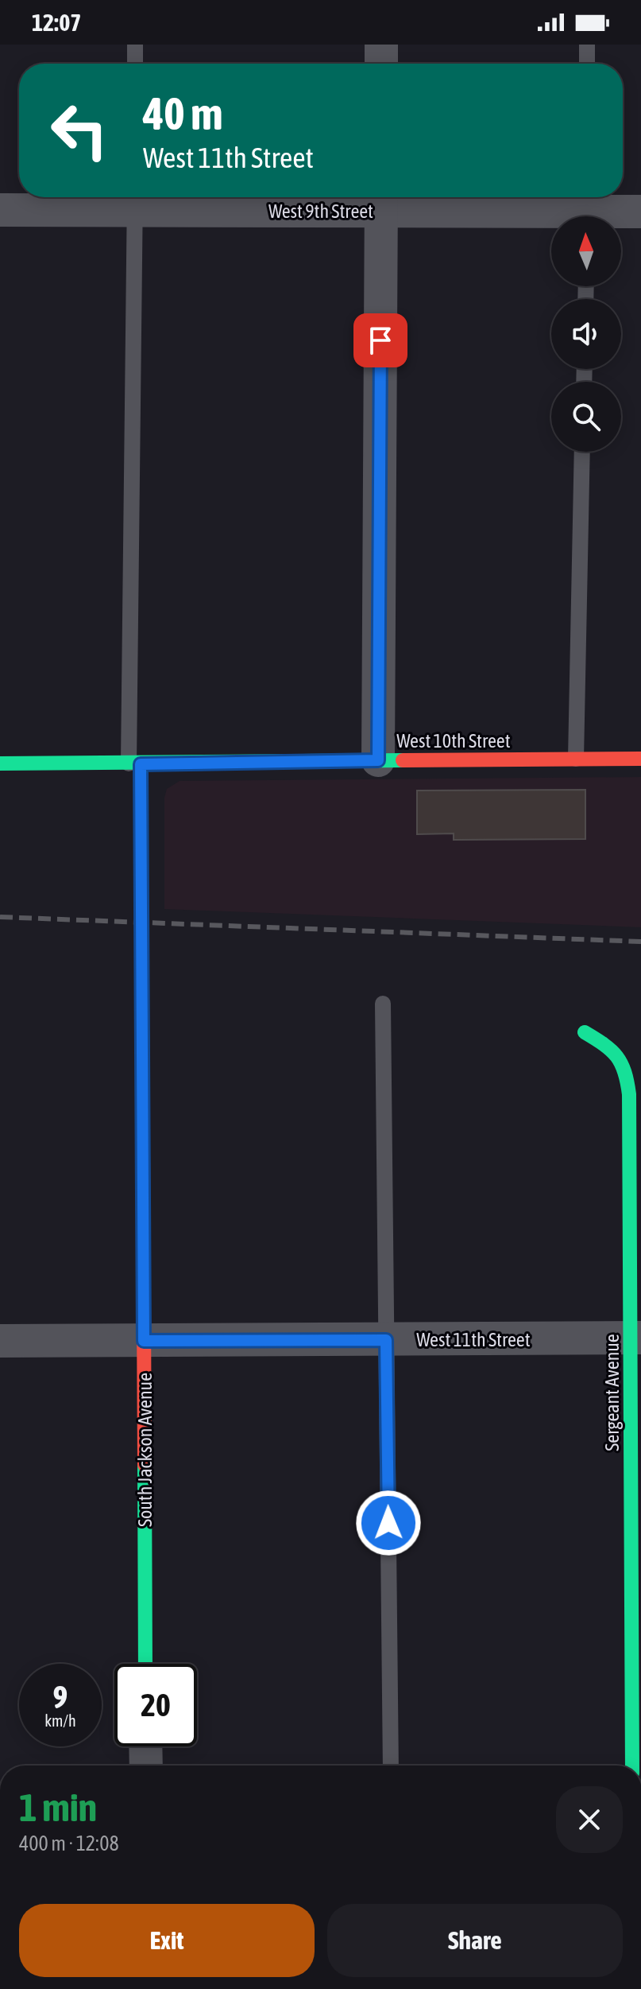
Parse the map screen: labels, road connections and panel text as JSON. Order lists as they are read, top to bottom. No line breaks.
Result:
{"streets":{"street":["West 9th Street","West 10th Street","West 11th Street","Sergeant Avenue","South Jackson Avenue"]},"crossings":[["West 10th Street","South Jackson Avenue"],["West 11th Street","Sergeant Avenue"],["West 11th Street","South Jackson Avenue"]],"north":"top","page":{"status":"12:07","turn":["40 m","West 11th Street"],"speed":"9 km/h","limit":"20","heading":["1 min","400 m · 12:08"],"buttons":["Exit","Share"]}}
